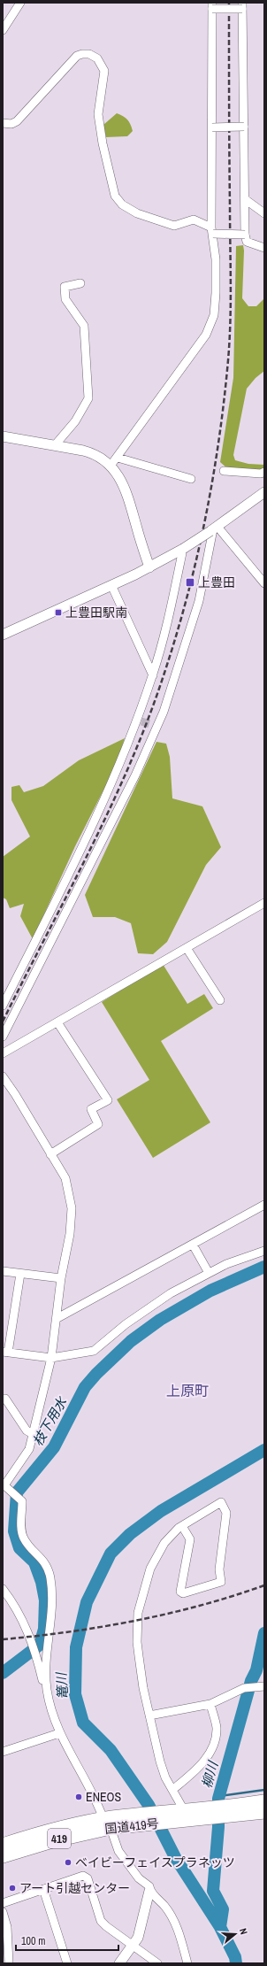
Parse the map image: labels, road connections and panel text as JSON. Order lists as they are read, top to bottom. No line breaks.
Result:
{"streets":{"highway":["国道419号","419"]},"districts":["上原町"],"water":["枝下用水","篭川","柳川"],"places":{"transit":["上豊田","上豊田駅南"],"other":["ENEOS","ベイビーフェイスプラネッツ","アート引越センター"]},"scale_bar":"100 m","north":"right"}
